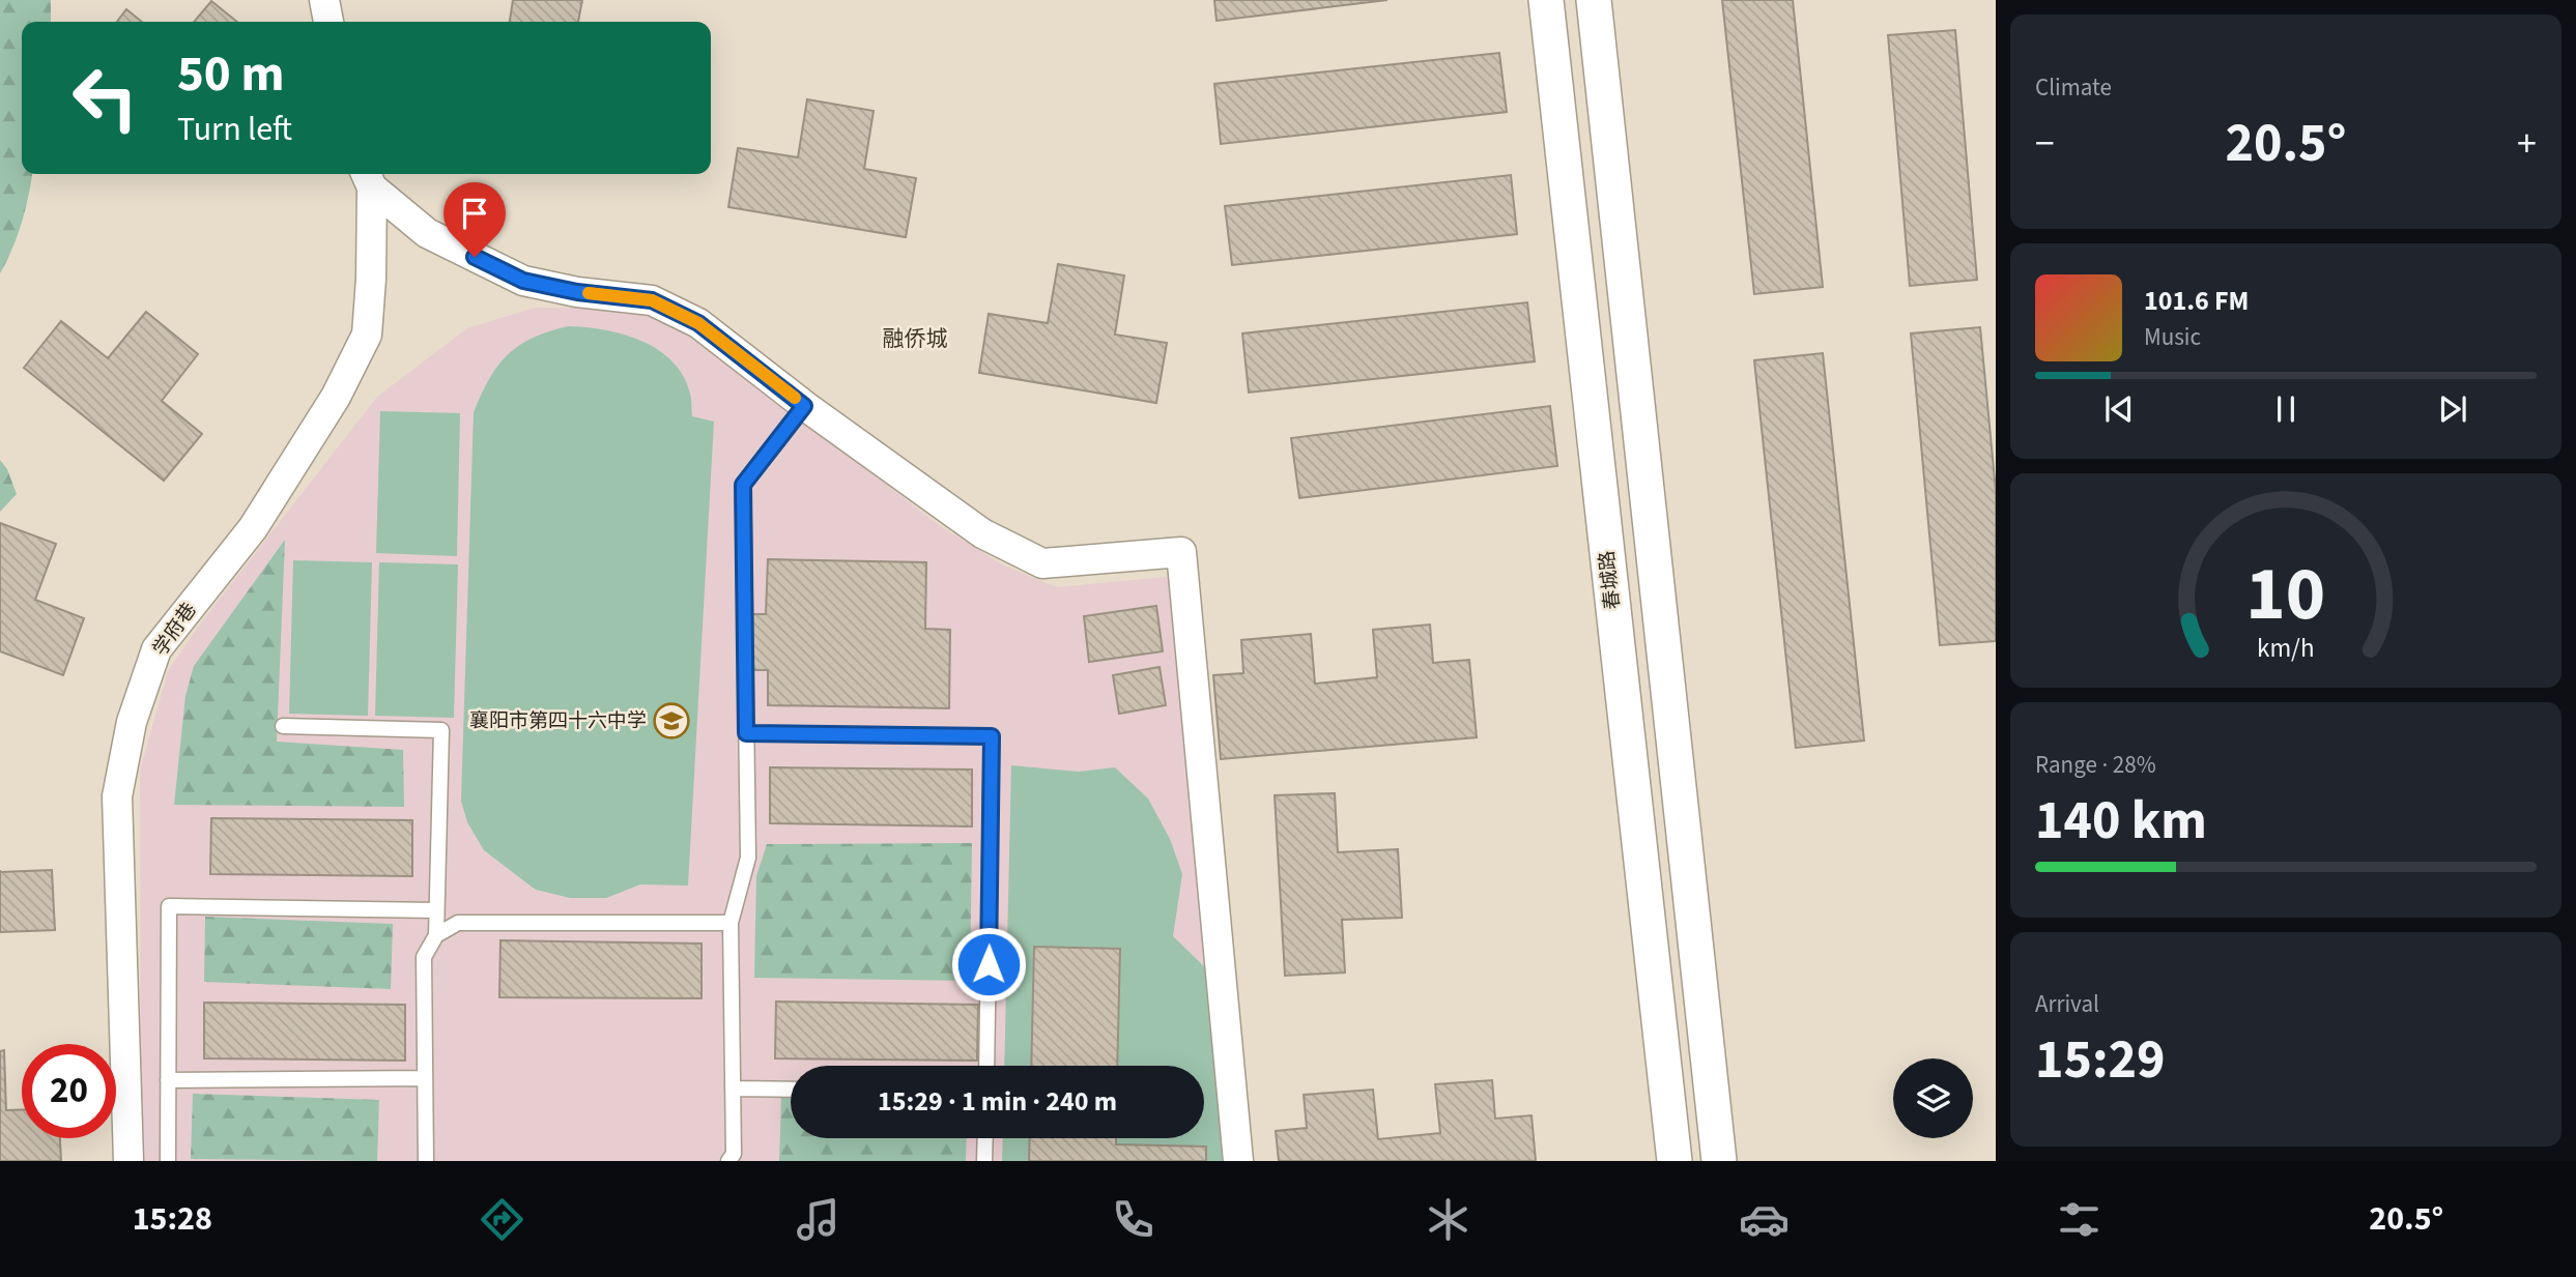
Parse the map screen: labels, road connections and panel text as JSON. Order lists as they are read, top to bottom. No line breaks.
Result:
{"streets":{"street":["春城路","学府巷"]},"districts":["融侨城"],"places":{"school or university":["襄阳市第四十六中学"]},"page":{"tile":["Climate",["Range · 28%","140 km"],["Arrival","15:29"]],"turn":["50 m","Turn left"],"heat":["−","20.5°","+"],"song":["101.6 FM","Music"],"limit":"20","trip":"15:29 · 1 min · 240 m","tabs":["15:28","20.5°"],"gauge":["10","km/h"]}}
